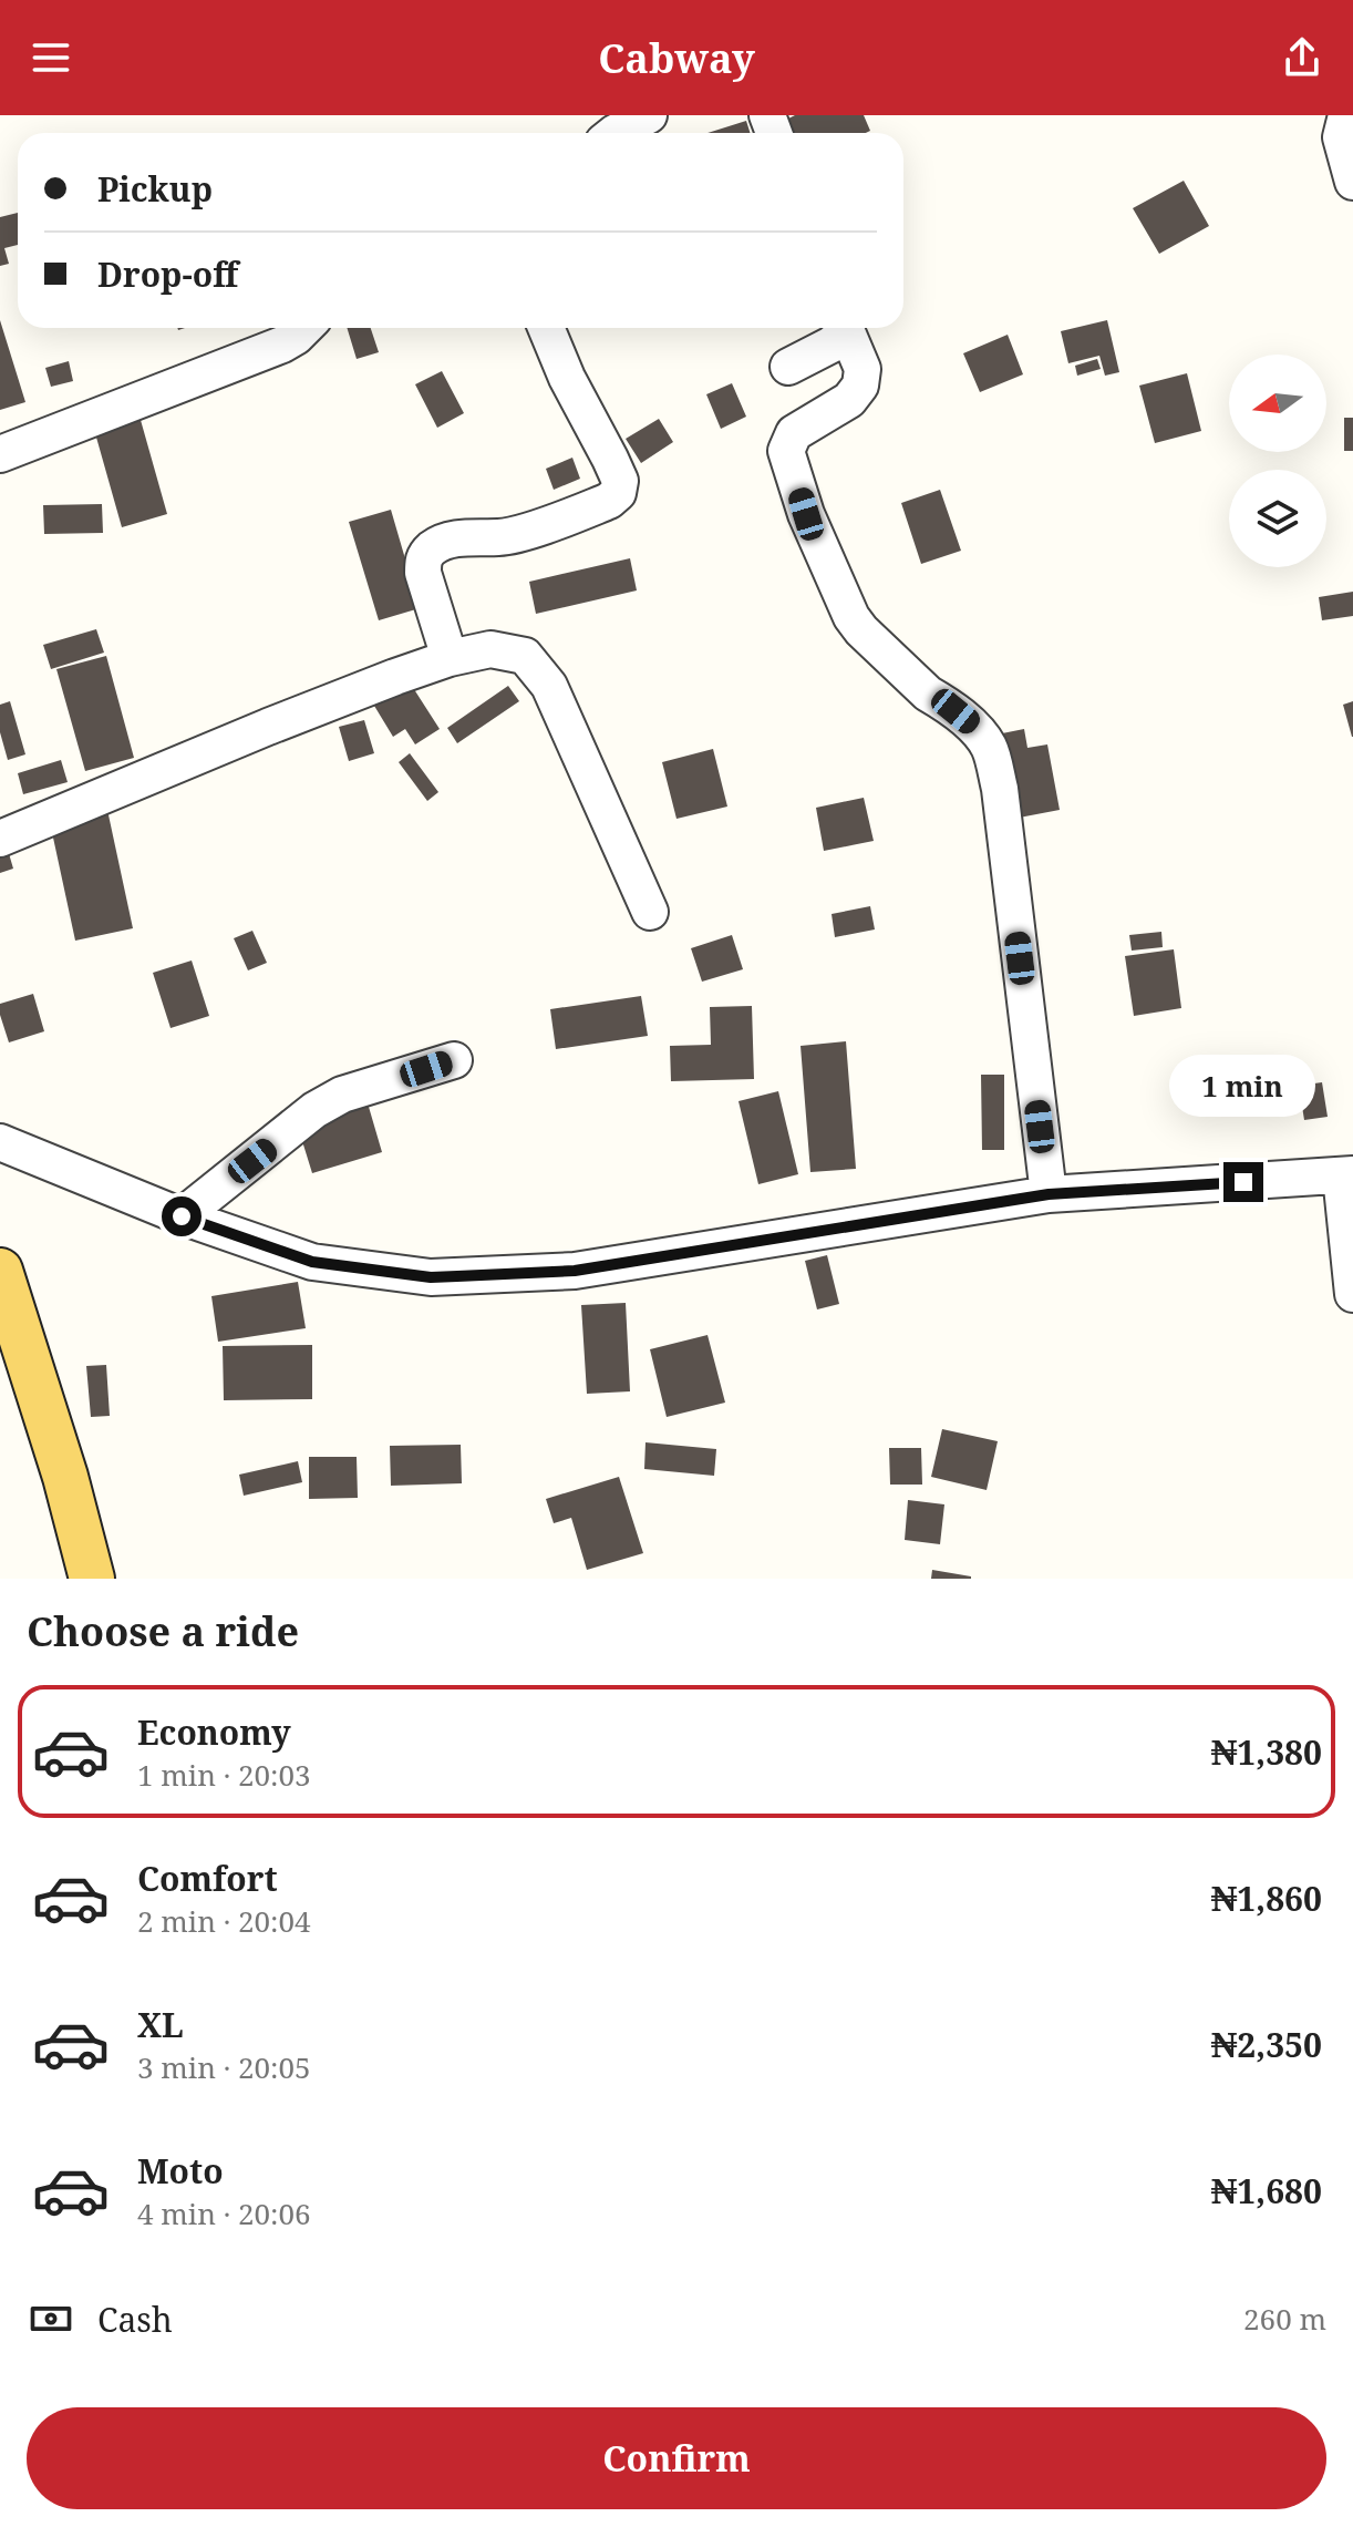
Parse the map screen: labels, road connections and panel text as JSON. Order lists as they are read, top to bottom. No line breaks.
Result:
{"north":"left","page":{"header":"Cabway","banner":["Pickup","Drop-off"],"bubble":"1 min","heading":"Choose a ride","list":[{"name":"Economy","note":"1 min · 20:03","value":"₦1,380"},{"name":"Comfort","note":"2 min · 20:04","value":"₦1,860"},{"name":"XL","note":"3 min · 20:05","value":"₦2,350"},{"name":"Moto","note":"4 min · 20:06","value":"₦1,680"}],"pay":["Cash","260 m"],"buttons":"Confirm"}}
